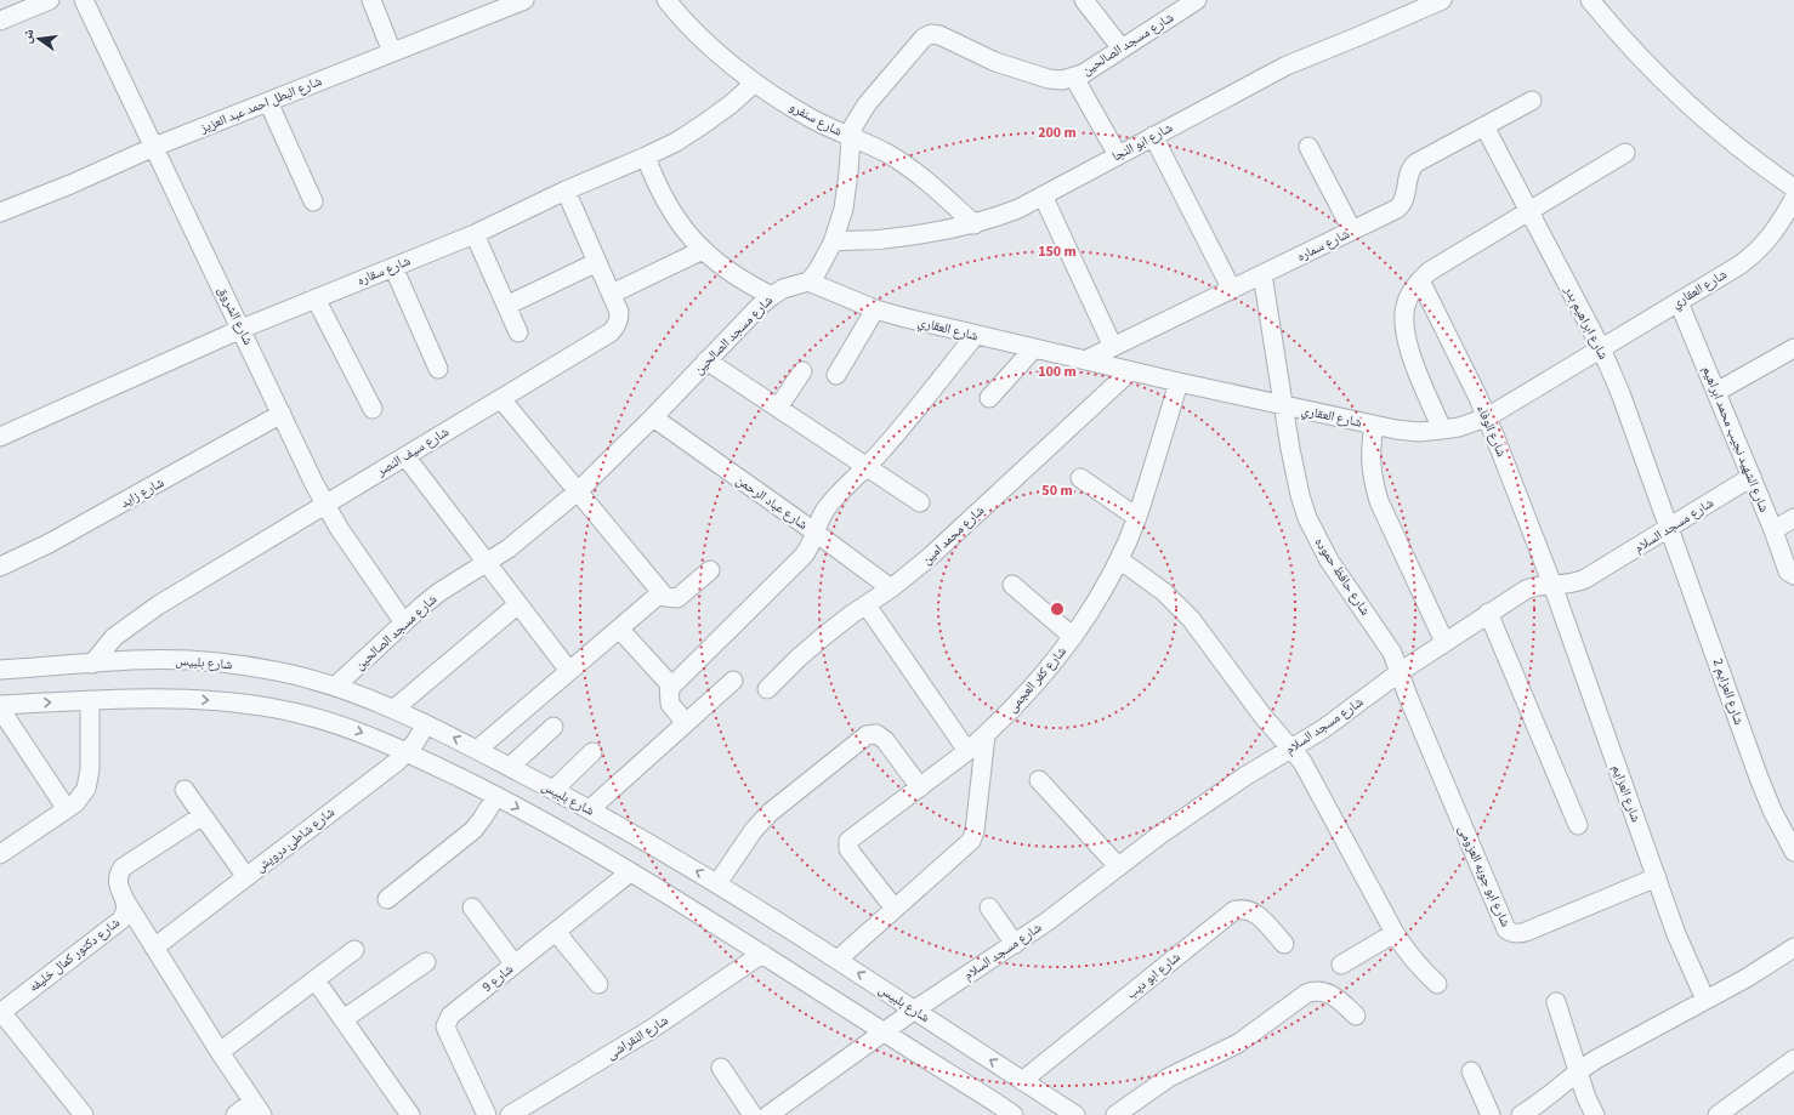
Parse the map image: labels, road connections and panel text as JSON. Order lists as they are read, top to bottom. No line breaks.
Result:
{"streets":{"street":["شارع مسجد الصالحين","شارع البطل احمد عبد العزيز","شارع سنفرو","شارع ابو النجا","شارع سماره","شارع سقاره","شارع العقاري","شارع الشروق","شارع ابراهيم بدر","شارع الوفاء","شارع الشهيد نجيب محمد ابراهيم","شارع سيف النصر","شارع زايد","شارع عباد الرحمن","شارع مسجد السلام","شارع محمد امين","شارع حافظ حموده","شارع بلبيس","شارع كفر العجمى","شارع العزايم 2","شارع العزايم","شارع شاطئ درويش","شارع ابو جوبه العزومى","شارع دكتور كمال خليفه","شارع ابو ديب","شارع 9","شارع النقراشى"]},"crossings":[["شارع مسجد الصالحين","شارع سنفرو"],["شارع مسجد الصالحين","شارع ابو النجا"],["شارع مسجد الصالحين","شارع العقاري"],["شارع مسجد الصالحين","شارع الشروق"],["شارع مسجد الصالحين","شارع عباد الرحمن"],["شارع مسجد الصالحين","شارع بلبيس"],["شارع البطل احمد عبد العزيز","شارع الشروق"],["شارع سنفرو","شارع ابو النجا"],["شارع سنفرو","شارع سقاره"],["شارع سماره","شارع العقاري"],["شارع سماره","شارع ابراهيم بدر"],["شارع سماره","شارع حافظ حموده"],["شارع سقاره","شارع الشروق"],["شارع سقاره","شارع سيف النصر"],["شارع العقاري","شارع ابراهيم بدر"],["شارع العقاري","شارع الوفاء"],["شارع العقاري","شارع الشهيد نجيب محمد ابراهيم"],["شارع العقاري","شارع محمد امين"],["شارع العقاري","شارع حافظ حموده"],["شارع العقاري","شارع كفر العجمى"],["شارع الشروق","شارع سيف النصر"],["شارع الشروق","شارع زايد"],["شارع ابراهيم بدر","شارع مسجد السلام"],["شارع ابراهيم بدر","شارع العزايم 2"],["شارع الوفاء","شارع مسجد السلام"],["شارع الوفاء","شارع العزايم"],["شارع الشهيد نجيب محمد ابراهيم","شارع مسجد السلام"],["شارع سيف النصر","شارع بلبيس"],["شارع عباد الرحمن","شارع محمد امين"],["شارع مسجد السلام","شارع حافظ حموده"],["شارع مسجد السلام","شارع بلبيس"],["شارع مسجد السلام","شارع العزايم 2"],["شارع مسجد السلام","شارع العزايم"],["شارع مسجد السلام","شارع ابو جوبه العزومى"],["شارع حافظ حموده","شارع ابو جوبه العزومى"],["شارع بلبيس","شارع شاطئ درويش"],["شارع بلبيس","شارع ابو ديب"],["شارع العزايم","شارع ابو جوبه العزومى"]],"north":"left","rings":["200 m","150 m","100 m","50 m"]}
